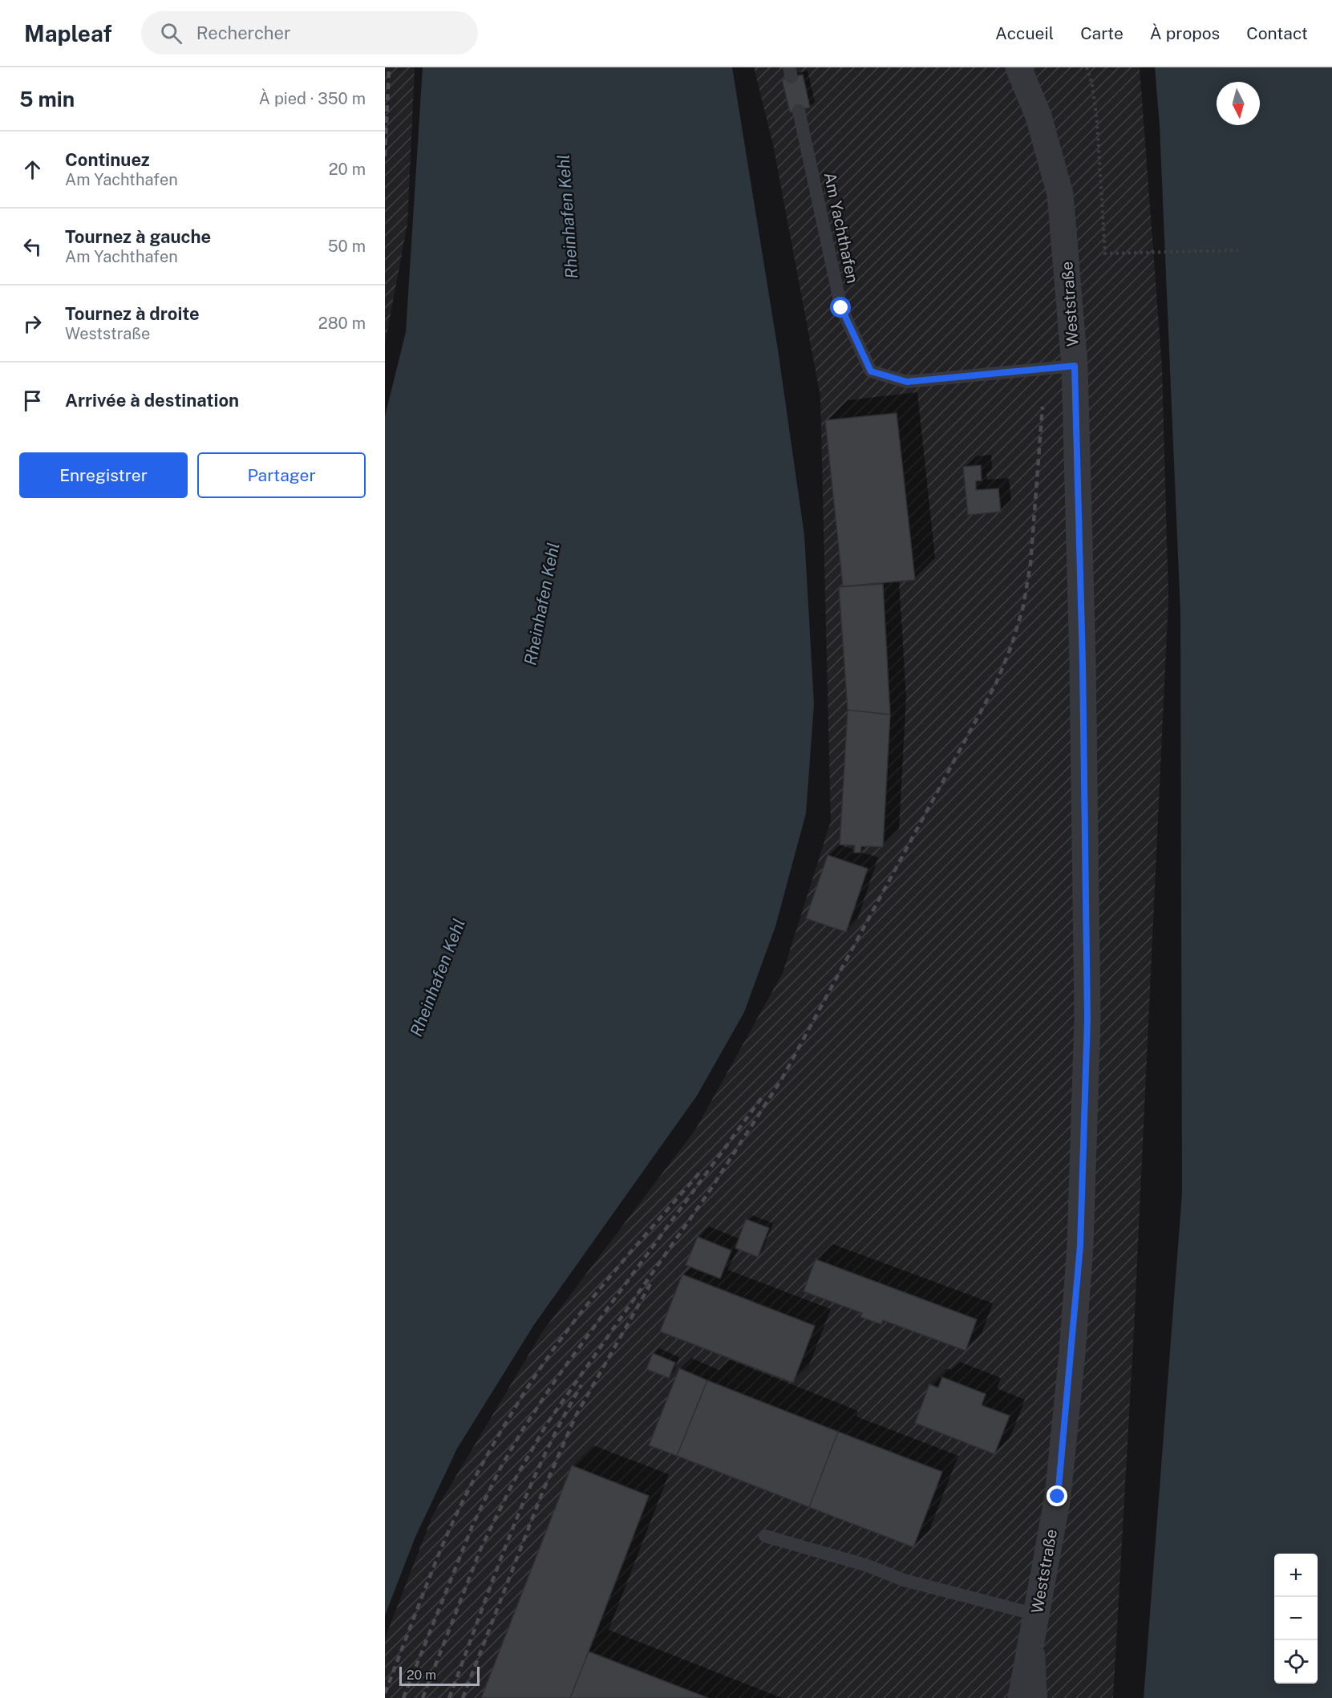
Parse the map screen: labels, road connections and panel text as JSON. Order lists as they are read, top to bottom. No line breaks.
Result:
{"streets":{"street":["Weststraße"],"lane":["Am Yachthafen"]},"crossings":[["Am Yachthafen","Weststraße"]],"water":["Rheinhafen Kehl"],"scale_bar":"20 m","north":"bottom","page":{"header":"Mapleaf","search":"Rechercher","nav":["Accueil","Carte","À propos","Contact"],"heading":["5 min","À pied · 350 m"],"list":[["Continuez","Am Yachthafen","20 m"],["Tournez à gauche","Am Yachthafen","50 m"],["Tournez à droite","Weststraße","280 m"],"Arrivée à destination"],"buttons":["Enregistrer","Partager"],"map_buttons":["+","−"],"scale":"20 m"}}
